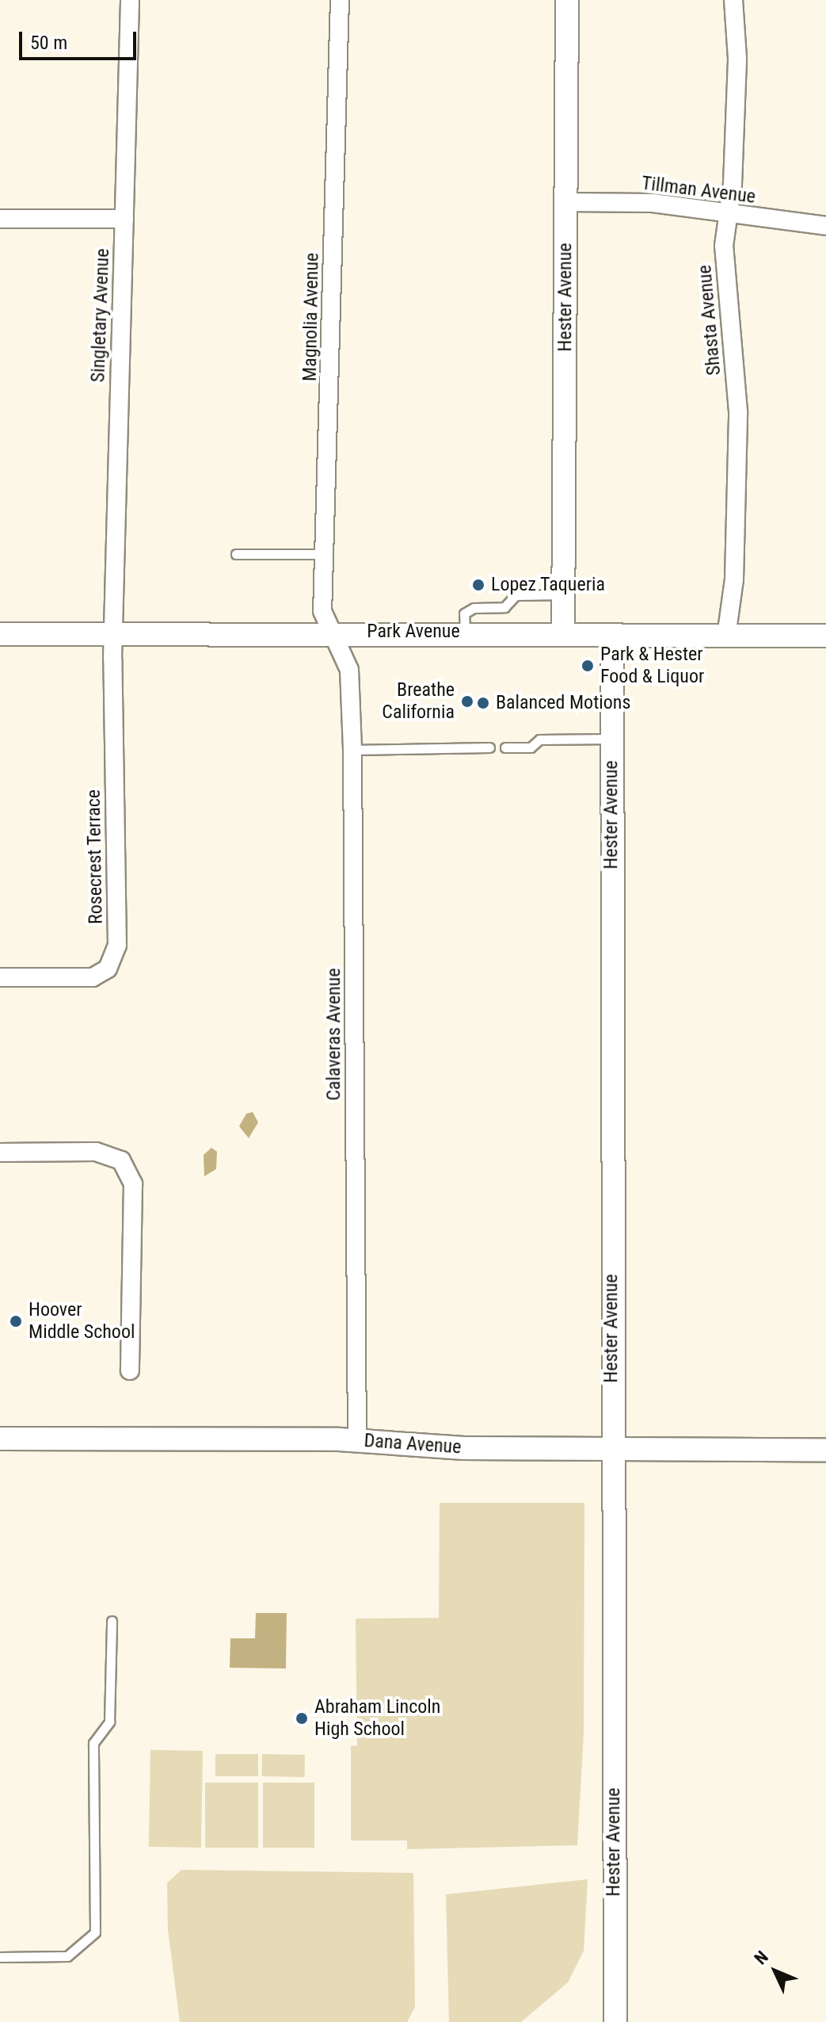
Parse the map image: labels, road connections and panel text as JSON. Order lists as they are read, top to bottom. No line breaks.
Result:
{"streets":{"street":["Tillman Avenue","Hester Avenue","Singletary Avenue","Magnolia Avenue","Shasta Avenue","Park Avenue","Rosecrest Terrace","Calaveras Avenue","Dana Avenue"]},"crossings":[["Tillman Avenue","Hester Avenue"],["Tillman Avenue","Shasta Avenue"],["Hester Avenue","Park Avenue"],["Hester Avenue","Dana Avenue"],["Singletary Avenue","Park Avenue"],["Singletary Avenue","Rosecrest Terrace"],["Magnolia Avenue","Park Avenue"],["Magnolia Avenue","Calaveras Avenue"],["Shasta Avenue","Park Avenue"],["Park Avenue","Rosecrest Terrace"],["Park Avenue","Calaveras Avenue"],["Calaveras Avenue","Dana Avenue"]],"places":["Lopez Taqueria","Park & Hester Food & Liquor","Breathe California","Balanced Motions","Hoover Middle School","Abraham Lincoln High School"],"scale_bar":"50 m","north":"top left"}
